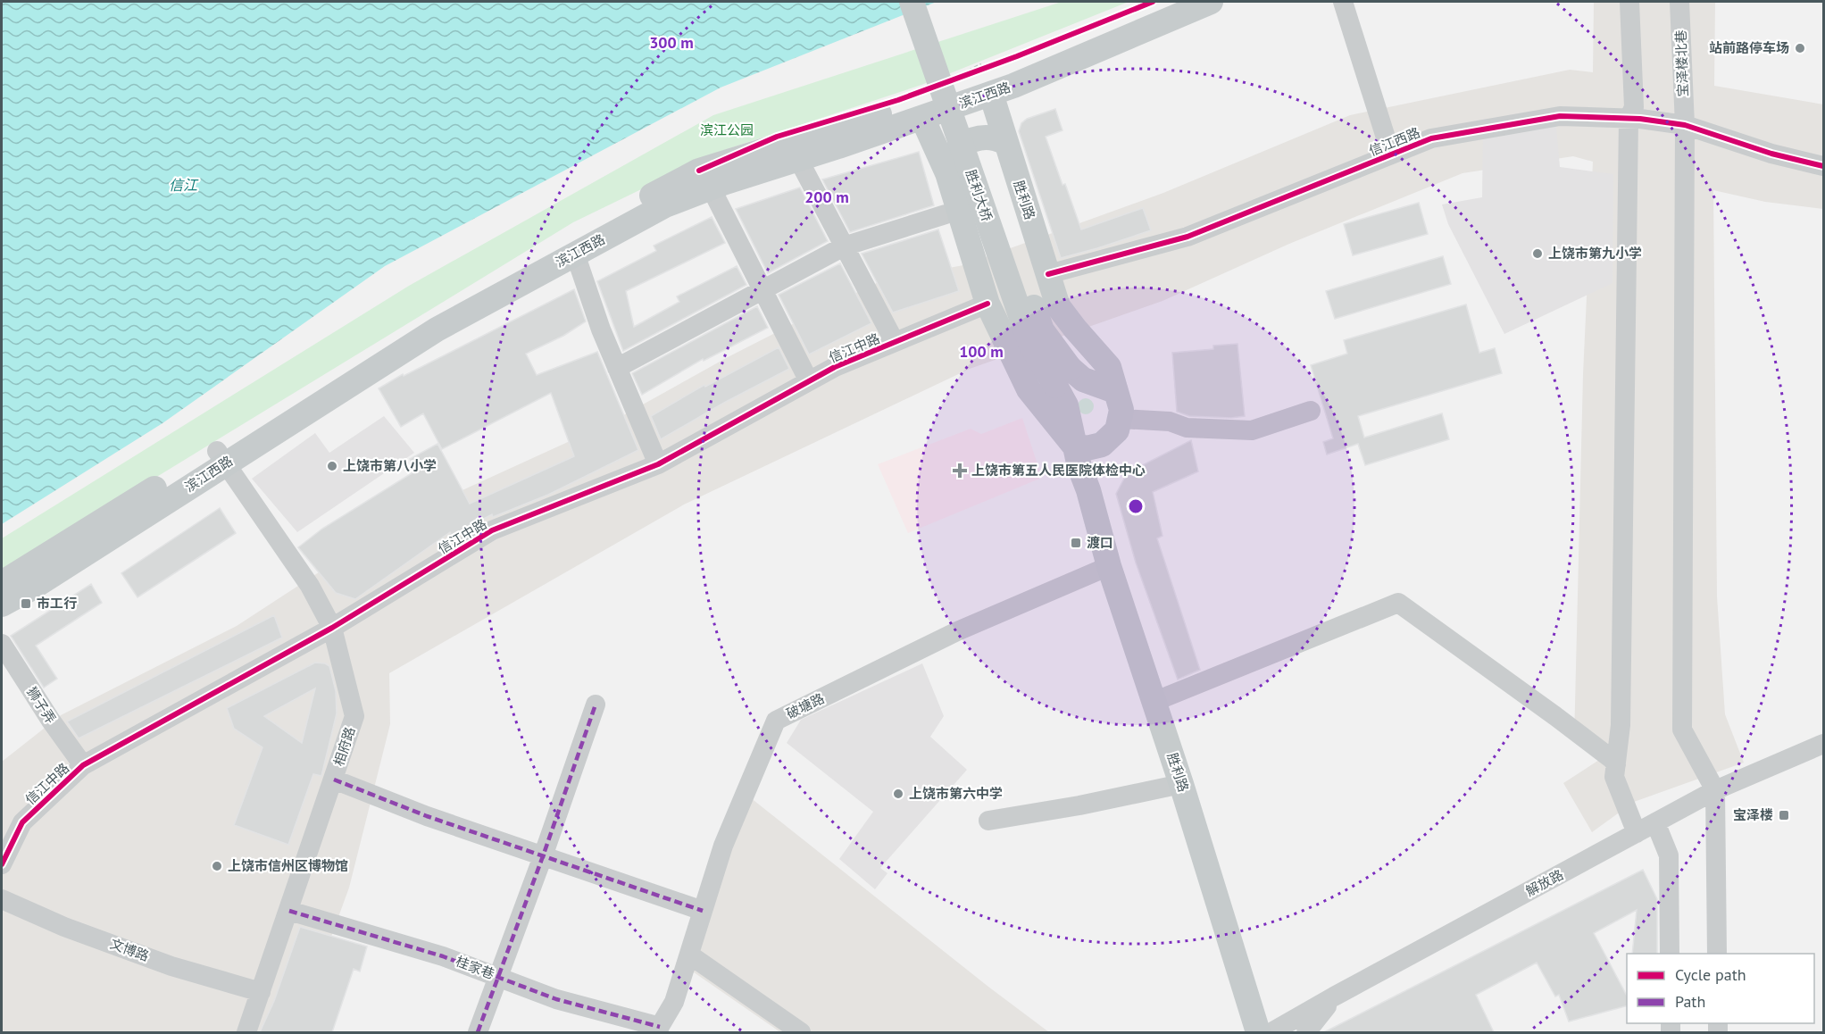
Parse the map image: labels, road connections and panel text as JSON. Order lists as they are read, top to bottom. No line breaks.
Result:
{"streets":{"main road":["滨江西路","胜利大桥","胜利路"],"street":["宝泽楼北巷","信江西路","信江中路","狮子弄","破塘路","相府路","解放路","文博路","桂家巷"]},"crossings":[["宝泽楼北巷","信江西路"],["宝泽楼北巷","解放路"],["滨江西路","胜利路"],["滨江西路","相府路"],["信江西路","胜利路"],["胜利路","破塘路"],["信江中路","狮子弄"],["信江中路","相府路"],["破塘路","桂家巷"],["相府路","文博路"],["相府路","桂家巷"]],"water":["信江"],"parks":["滨江公园"],"places":{"other":["站前路停车场","上饶市第九小学","上饶市第八小学","上饶市第六中学","上饶市信州区博物馆"],"health":["上饶市第五人民医院体检中心"],"transit":["渡口","市工行","宝泽楼"]},"legend":["Cycle path","Path"],"rings":["300 m","200 m","100 m"]}
